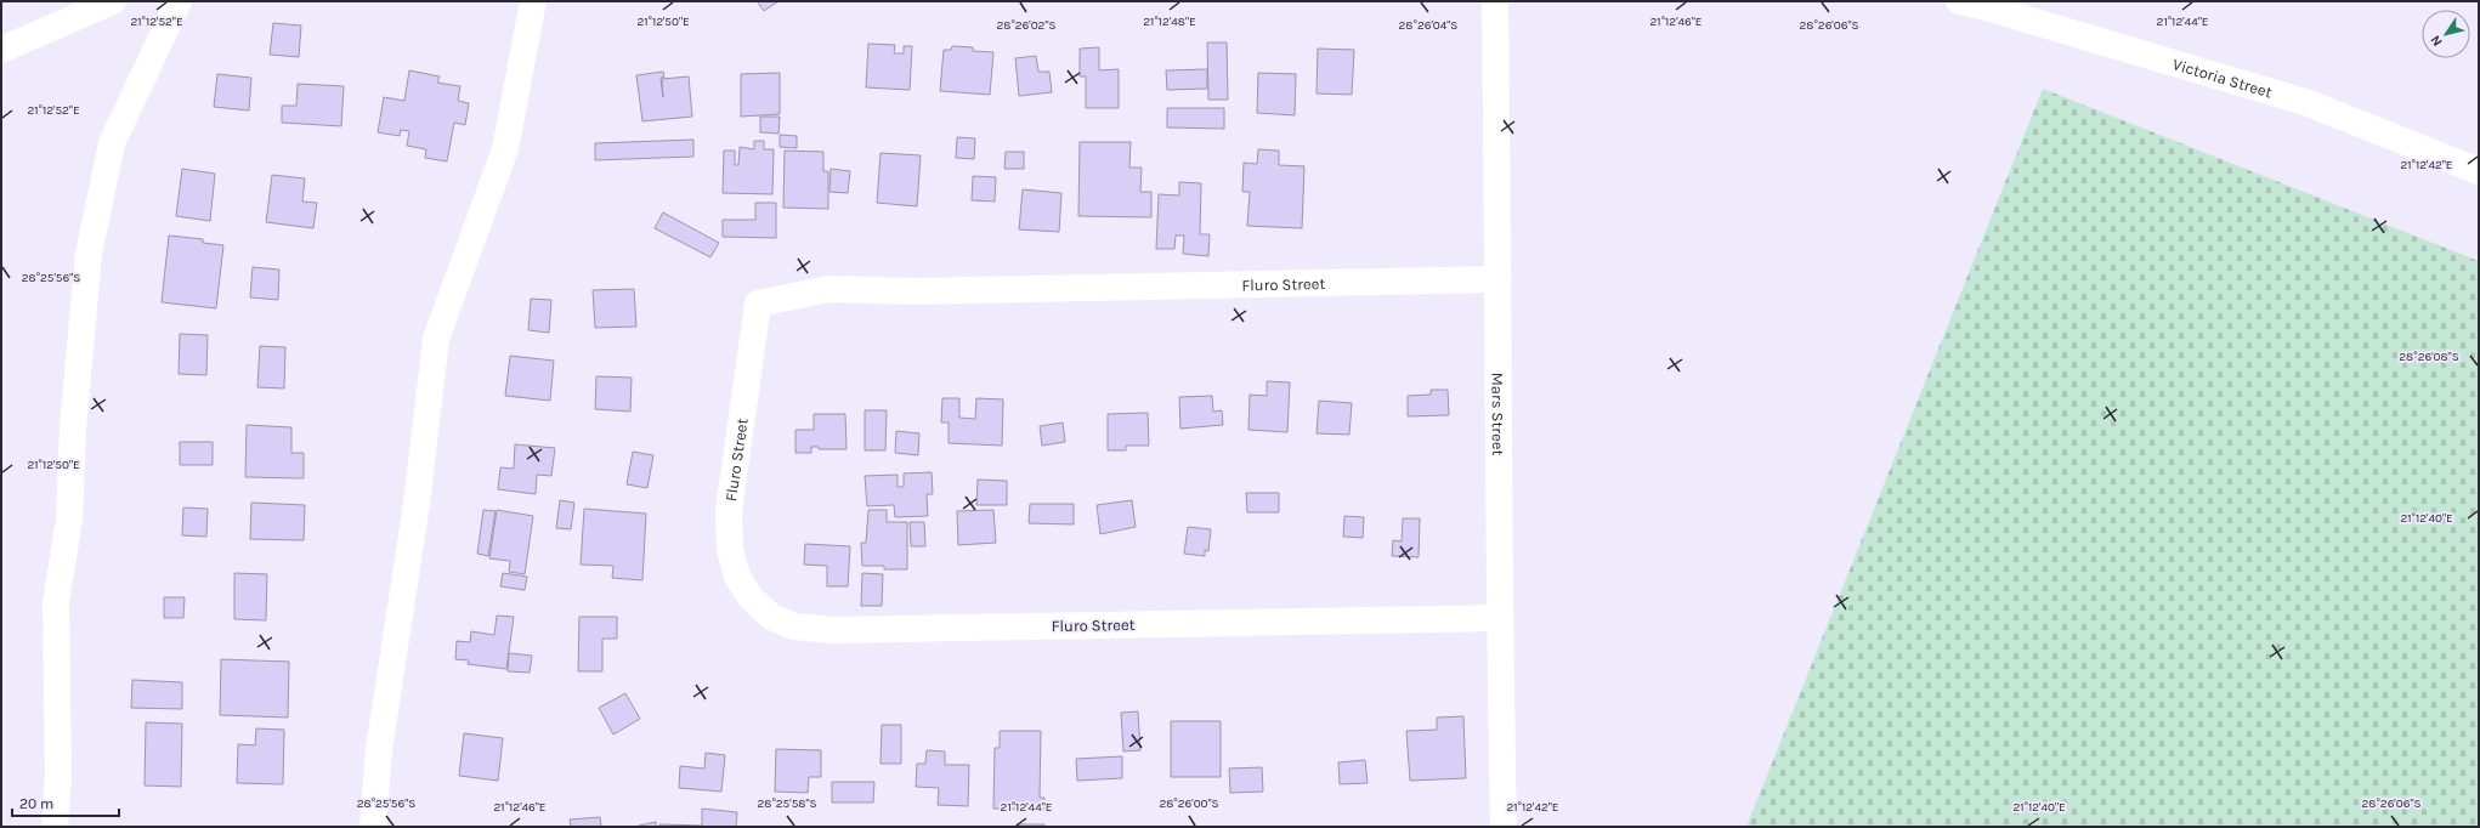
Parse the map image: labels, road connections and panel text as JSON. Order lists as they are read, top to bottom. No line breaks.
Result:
{"streets":{"street":["Victoria Street","Fluro Street","Mars Street"]},"crossings":[["Fluro Street","Mars Street"]],"scale_bar":"20 m","north":"bottom left","coordinates":["21°12'52\"E","21°12'50\"E","21°12'48\"E","21°12'46\"E","21°12'44\"E","28°26'02\"S","28°26'04\"S","28°26'06\"S","21°12'42\"E","28°25'56\"S","28°26'08\"S","21°12'40\"E","28°25'58\"S","28°26'00\"S"]}
